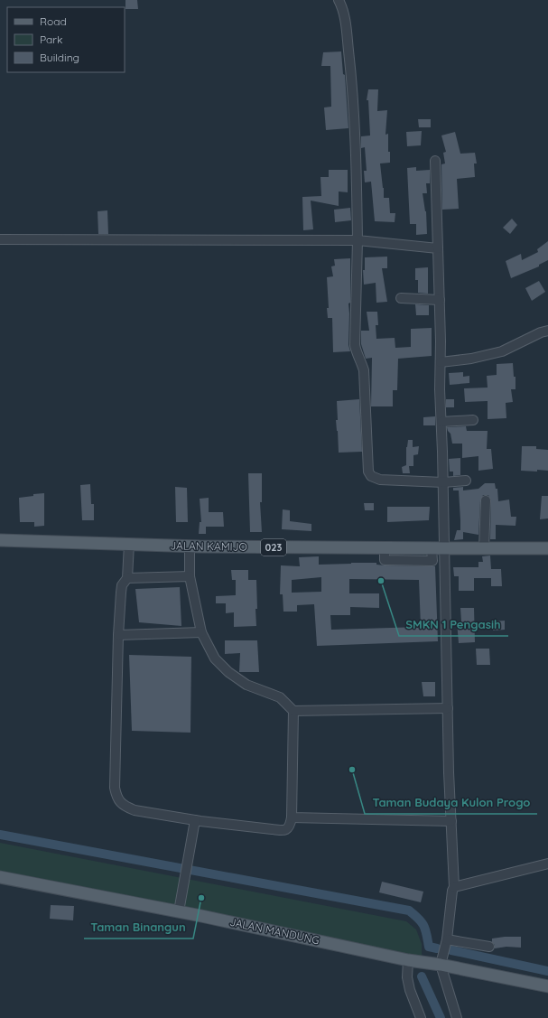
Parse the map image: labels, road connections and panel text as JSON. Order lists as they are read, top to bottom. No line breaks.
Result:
{"streets":{"main road":["JALAN KAMIJO","023","JALAN MANDUNG"]},"places":["SMKN 1 Pengasih","Taman Budaya Kulon Progo","Taman Binangun"],"legend":["Road","Park","Building"]}
